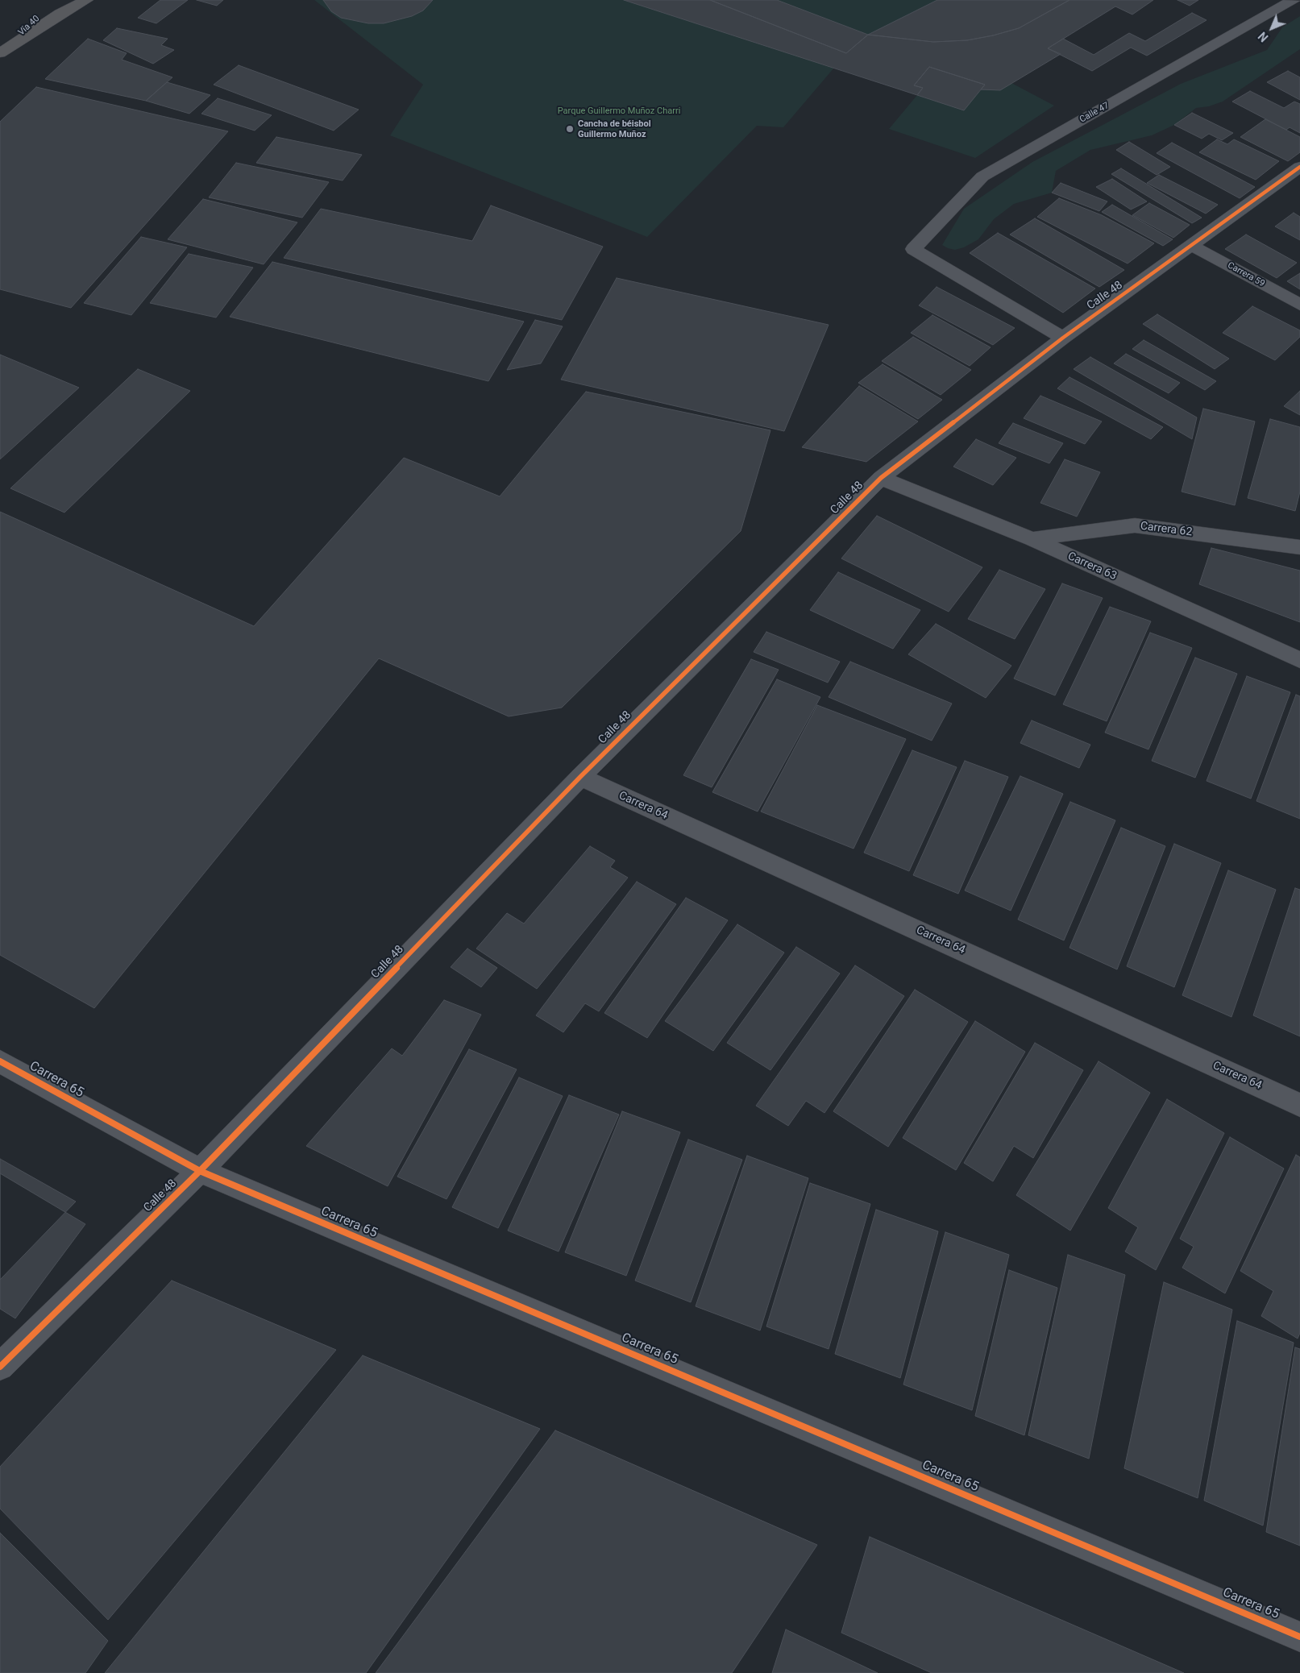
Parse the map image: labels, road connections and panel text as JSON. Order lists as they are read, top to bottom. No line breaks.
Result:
{"streets":{"highway":["Vía 40"],"street":["Calle 47","Carrera 59","Calle 48","Carrera 62","Carrera 63","Carrera 64","Carrera 65"]},"crossings":[["Calle 47","Calle 48"],["Carrera 59","Calle 48"],["Calle 48","Carrera 63"],["Calle 48","Carrera 64"],["Calle 48","Carrera 65"],["Carrera 62","Carrera 63"]],"parks":["Parque Guillermo Muñoz Charri"],"places":["Cancha de béisbol Guillermo Muñoz"],"north":"bottom left"}
